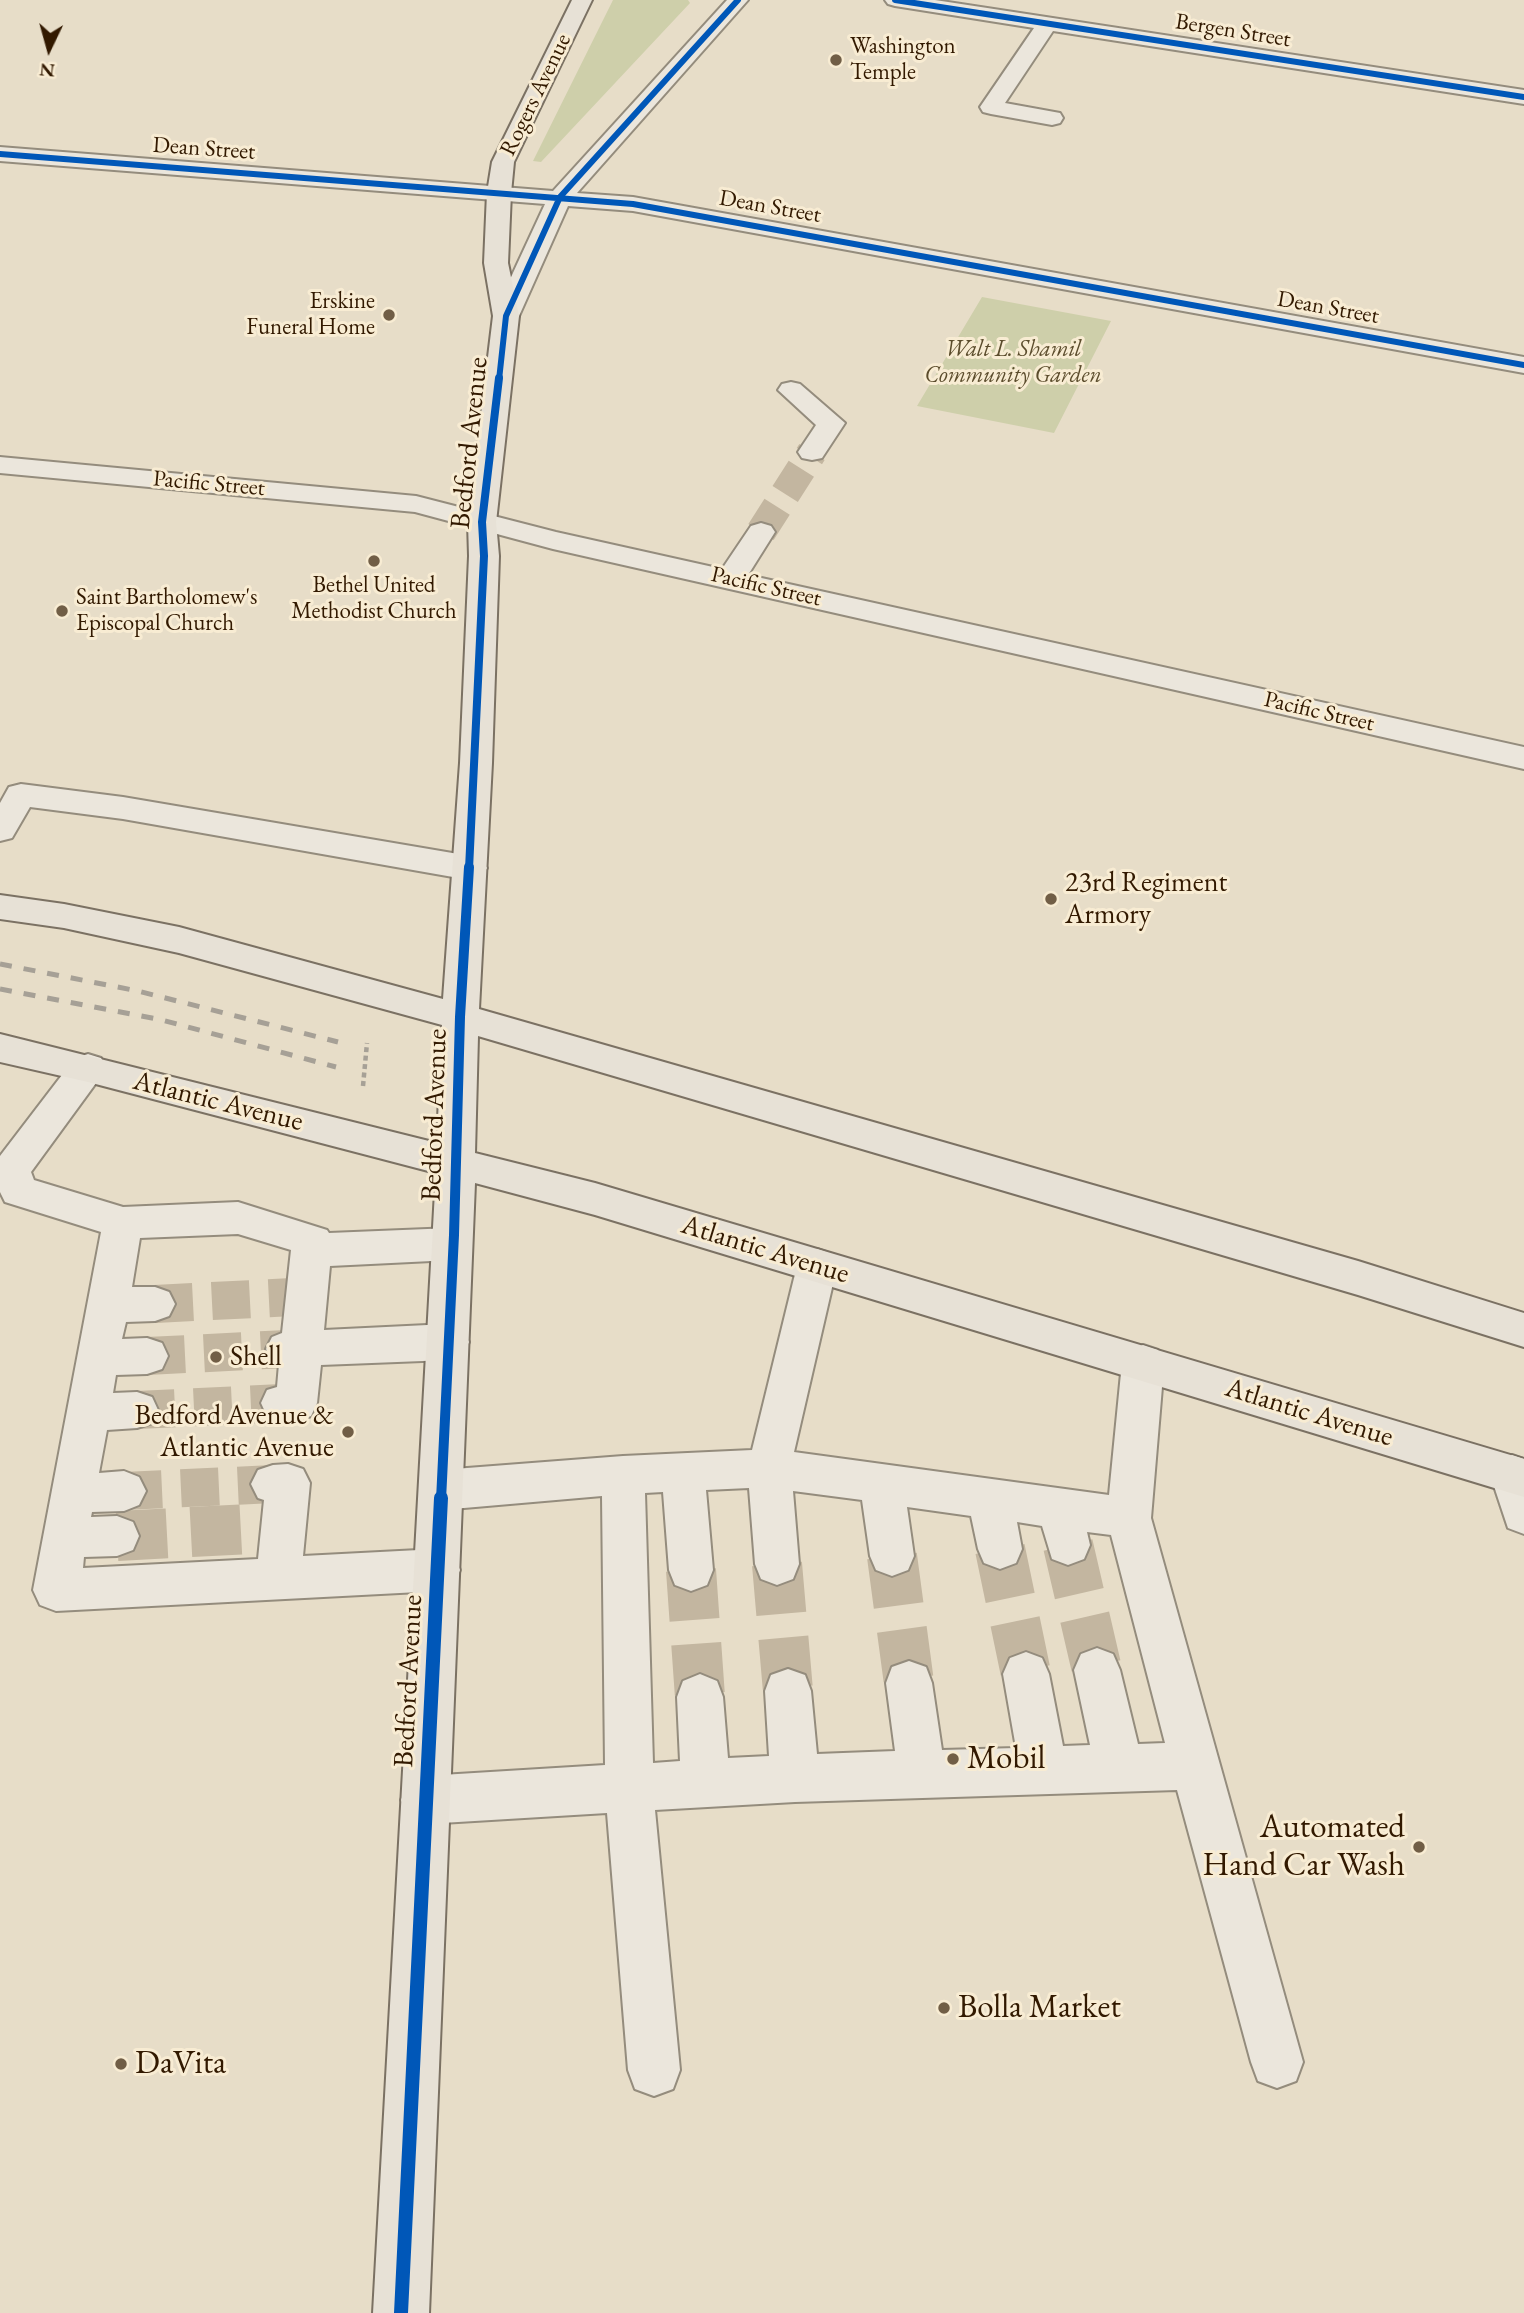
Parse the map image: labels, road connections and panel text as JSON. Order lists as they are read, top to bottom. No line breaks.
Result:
{"streets":{"main road":["Rogers Avenue","Bedford Avenue","Atlantic Avenue"],"street":["Bergen Street","Dean Street","Pacific Street"]},"crossings":[["Rogers Avenue","Dean Street"],["Rogers Avenue","Bedford Avenue"],["Dean Street","Bedford Avenue"],["Bedford Avenue","Pacific Street"],["Bedford Avenue","Atlantic Avenue"]],"parks":["Walt L. Shamil Community Garden"],"places":["Washington Temple","Erskine Funeral Home","Bethel United Methodist Church","Saint Bartholomew's Episcopal Church","23rd Regiment Armory","Shell","Bedford Avenue & Atlantic Avenue","Mobil","Automated Hand Car Wash","Bolla Market","DaVita"],"north":"bottom"}
